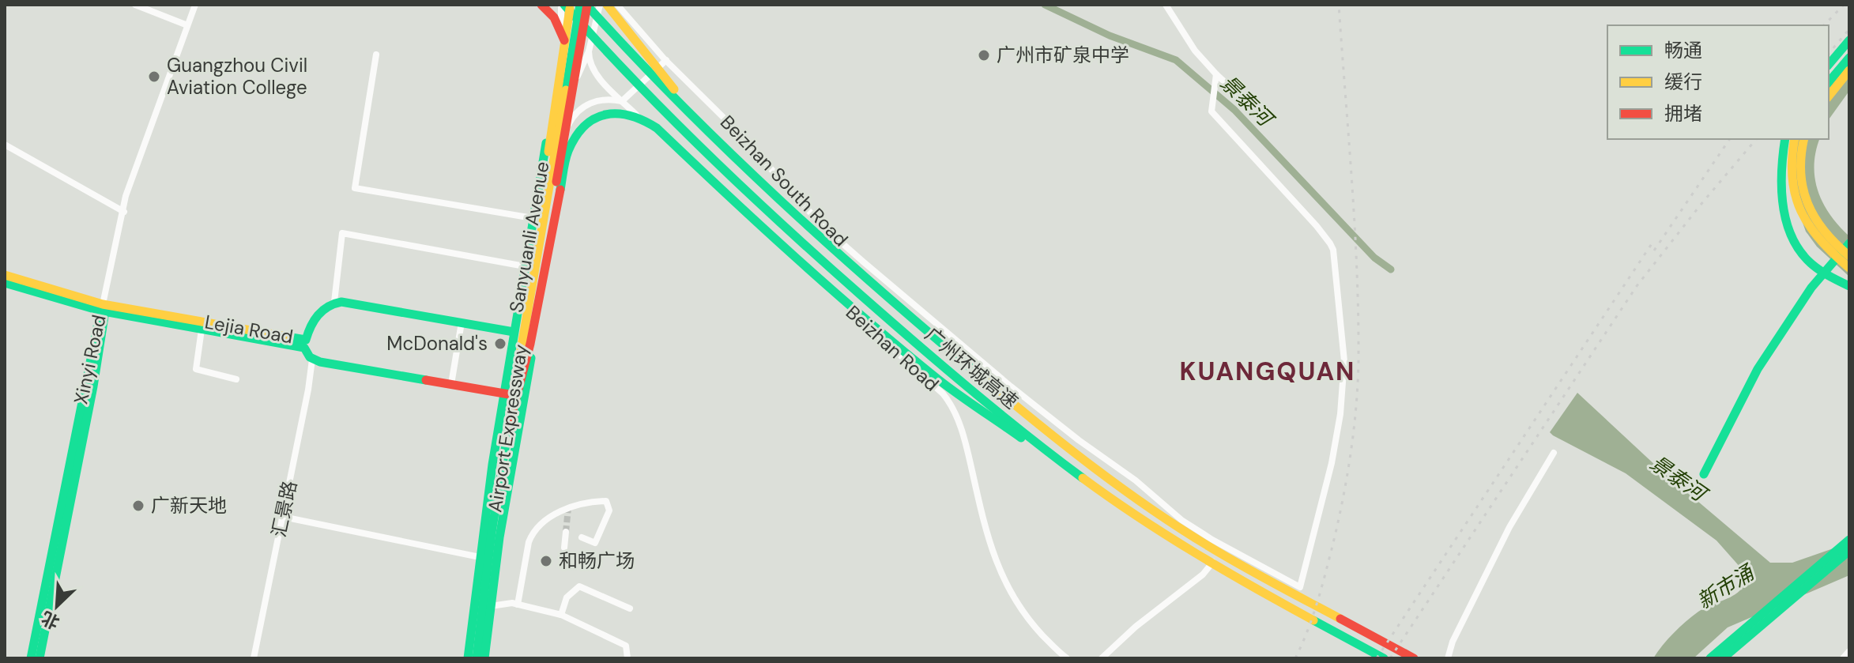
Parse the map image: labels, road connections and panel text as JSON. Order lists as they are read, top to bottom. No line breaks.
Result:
{"streets":{"main road":["Sanyuanli Avenue","Lejia Road","Xinyi Road","广州环城高速","Airport Expressway"],"street":["Beizhan South Road","Beizhan Road","汇景路"]},"crossings":[["Sanyuanli Avenue","Lejia Road"],["Sanyuanli Avenue","广州环城高速"],["Sanyuanli Avenue","Airport Expressway"],["Lejia Road","Xinyi Road"],["Lejia Road","汇景路"]],"districts":["KUANGQUAN"],"water":["景泰河","新市涌"],"places":["广州市矿泉中学","Guangzhou Civil Aviation College","McDonald's","广新天地","和畅广场"],"legend":["畅通","缓行","拥堵"],"north":"bottom left"}
